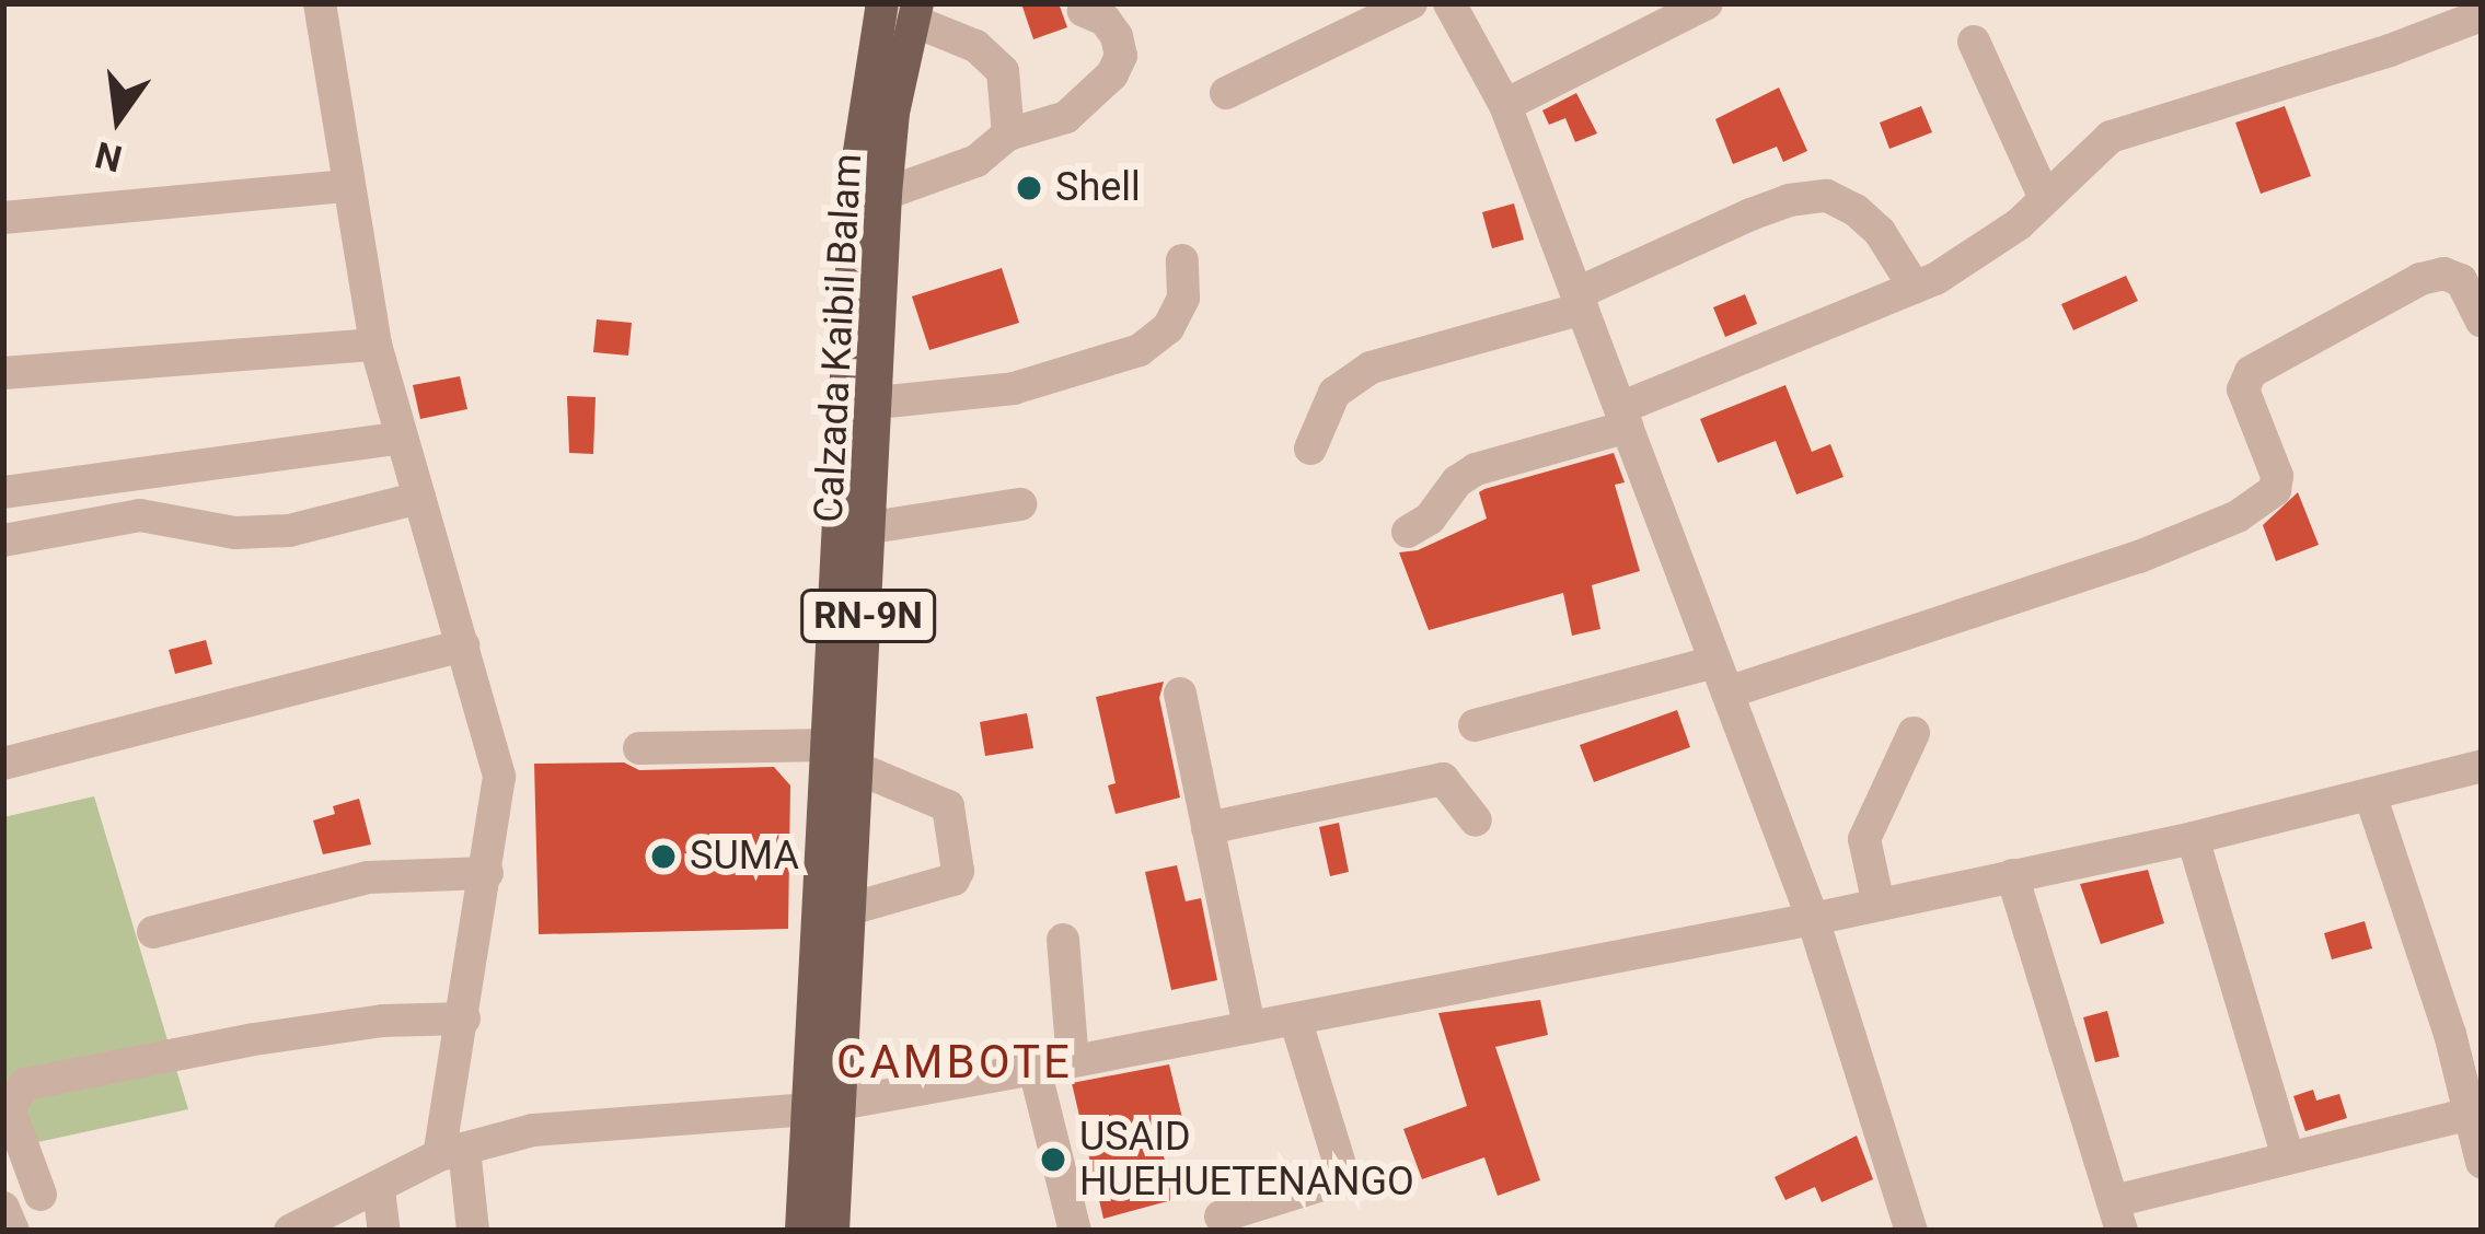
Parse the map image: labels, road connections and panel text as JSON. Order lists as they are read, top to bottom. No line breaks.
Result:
{"streets":{"main road":["Calzada Kaibil Balam","RN-9N"]},"districts":["CAMBOTE"],"places":["Shell","SUMA","USAID HUEHUETENANGO"],"north":"bottom"}
